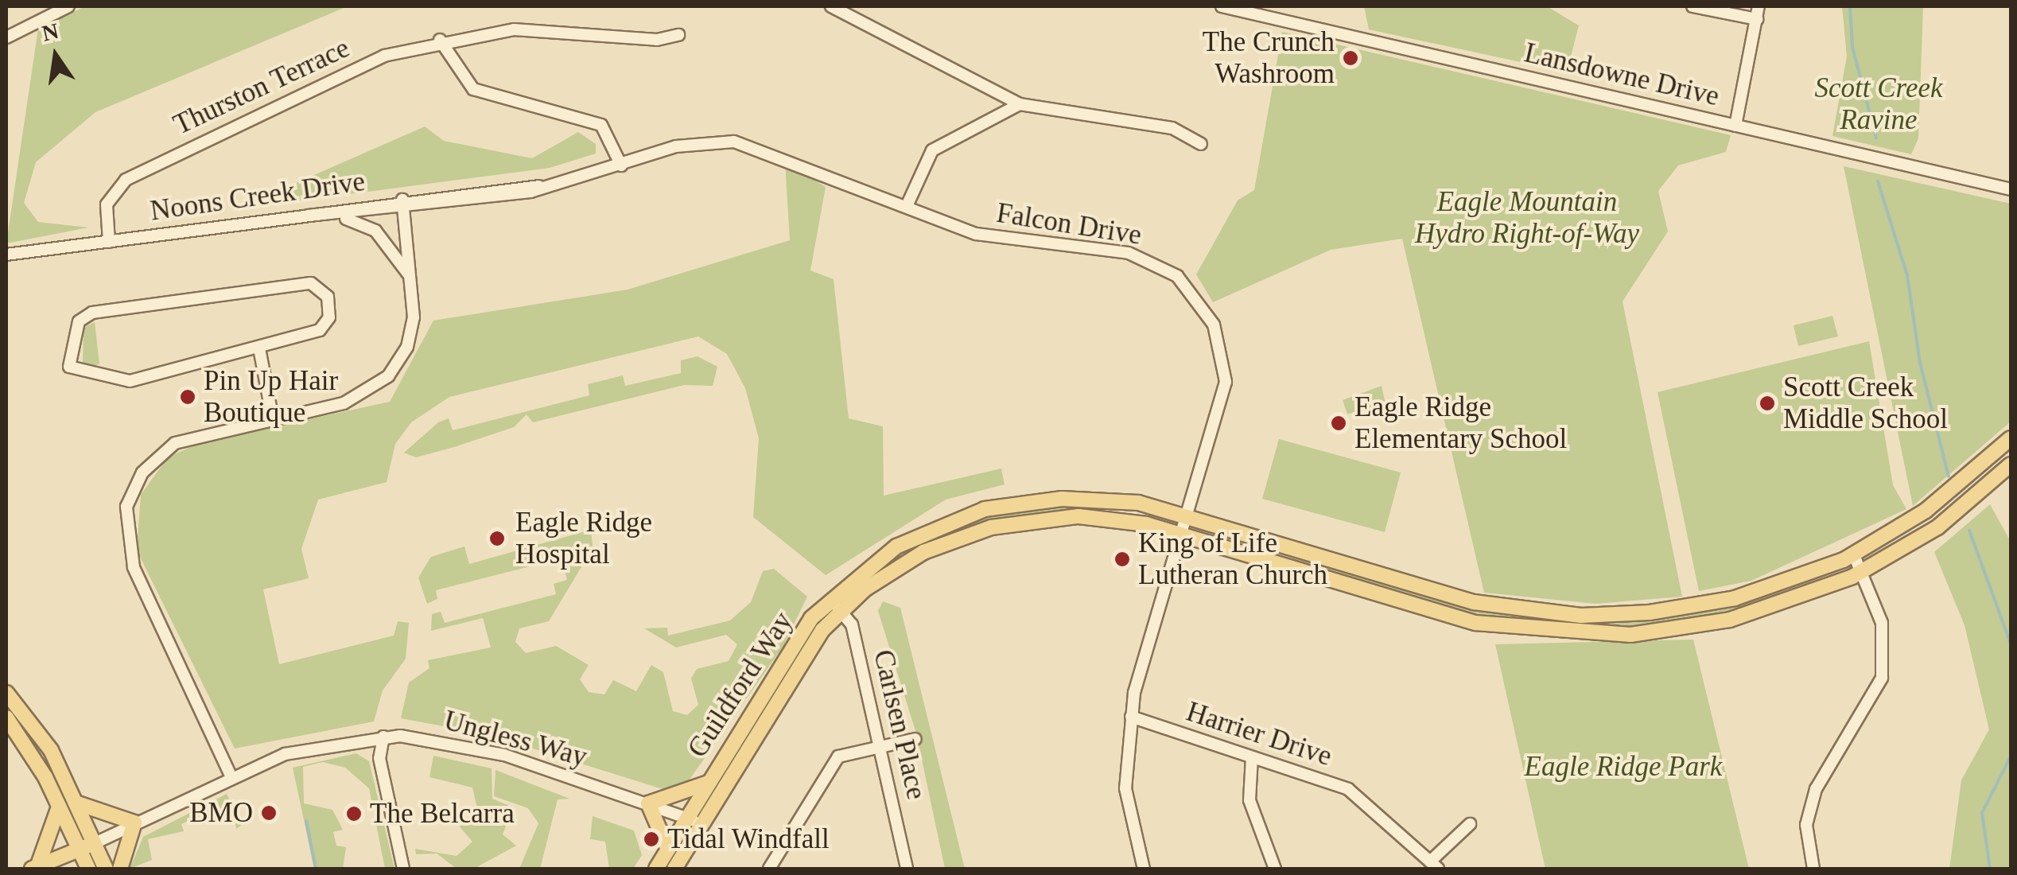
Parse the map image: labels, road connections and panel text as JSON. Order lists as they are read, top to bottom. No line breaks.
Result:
{"streets":{"main road":["Guildford Way"],"street":["Lansdowne Drive","Thurston Terrace","Noons Creek Drive","Falcon Drive","Carlsen Place","Harrier Drive","Ungless Way"]},"crossings":[["Thurston Terrace","Noons Creek Drive"],["Noons Creek Drive","Falcon Drive"],["Noons Creek Drive","Ungless Way"],["Falcon Drive","Guildford Way"],["Falcon Drive","Harrier Drive"],["Guildford Way","Carlsen Place"],["Guildford Way","Ungless Way"]],"parks":["Scott Creek Ravine","Eagle Mountain Hydro Right-of-Way","Eagle Ridge Park"],"places":["The Crunch Washroom","Pin Up Hair Boutique","Scott Creek Middle School","Eagle Ridge Elementary School","Eagle Ridge Hospital","King of Life Lutheran Church","BMO","The Belcarra","Tidal Windfall"],"north":"top"}
